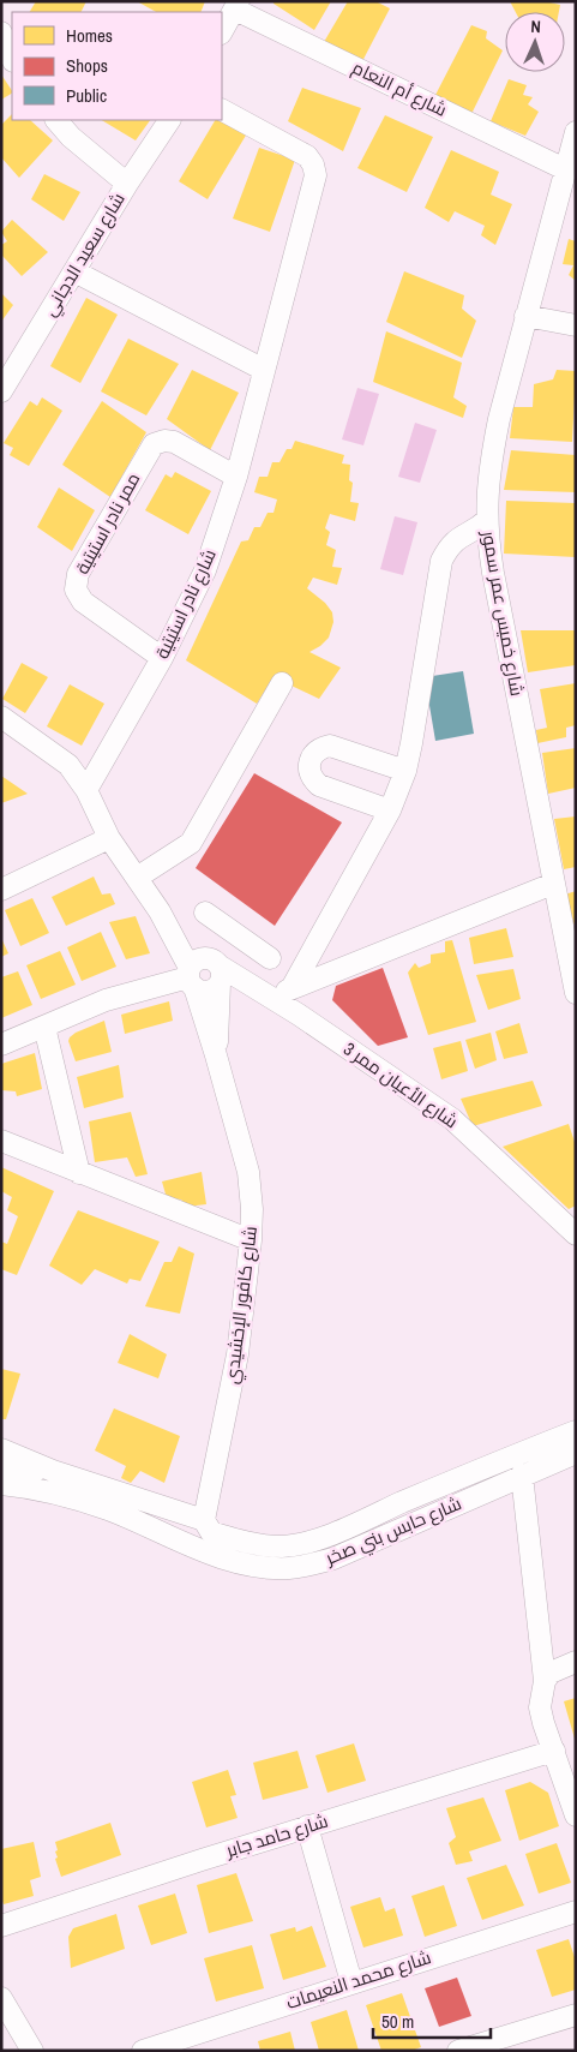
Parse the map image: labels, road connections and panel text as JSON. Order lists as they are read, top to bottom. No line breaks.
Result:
{"streets":{"street":["شارع أم النعام","شارع سعيد الدجاني","ممر نادر استيتية","شارع نادر استيتية","شارع خميس عمر سمور","شارع الأعيان ممر 3","شارع كافور الإخشيدي","شارع حابس بني صخر","شارع حامد جابر","شارع محمد النعيمات"]},"crossings":[["شارع أم النعام","شارع خميس عمر سمور"],["ممر نادر استيتية","شارع نادر استيتية"],["شارع الأعيان ممر 3","شارع كافور الإخشيدي"],["شارع كافور الإخشيدي","شارع حابس بني صخر"]],"legend":["Homes","Shops","Public"],"scale_bar":"50 m","north":"top"}
